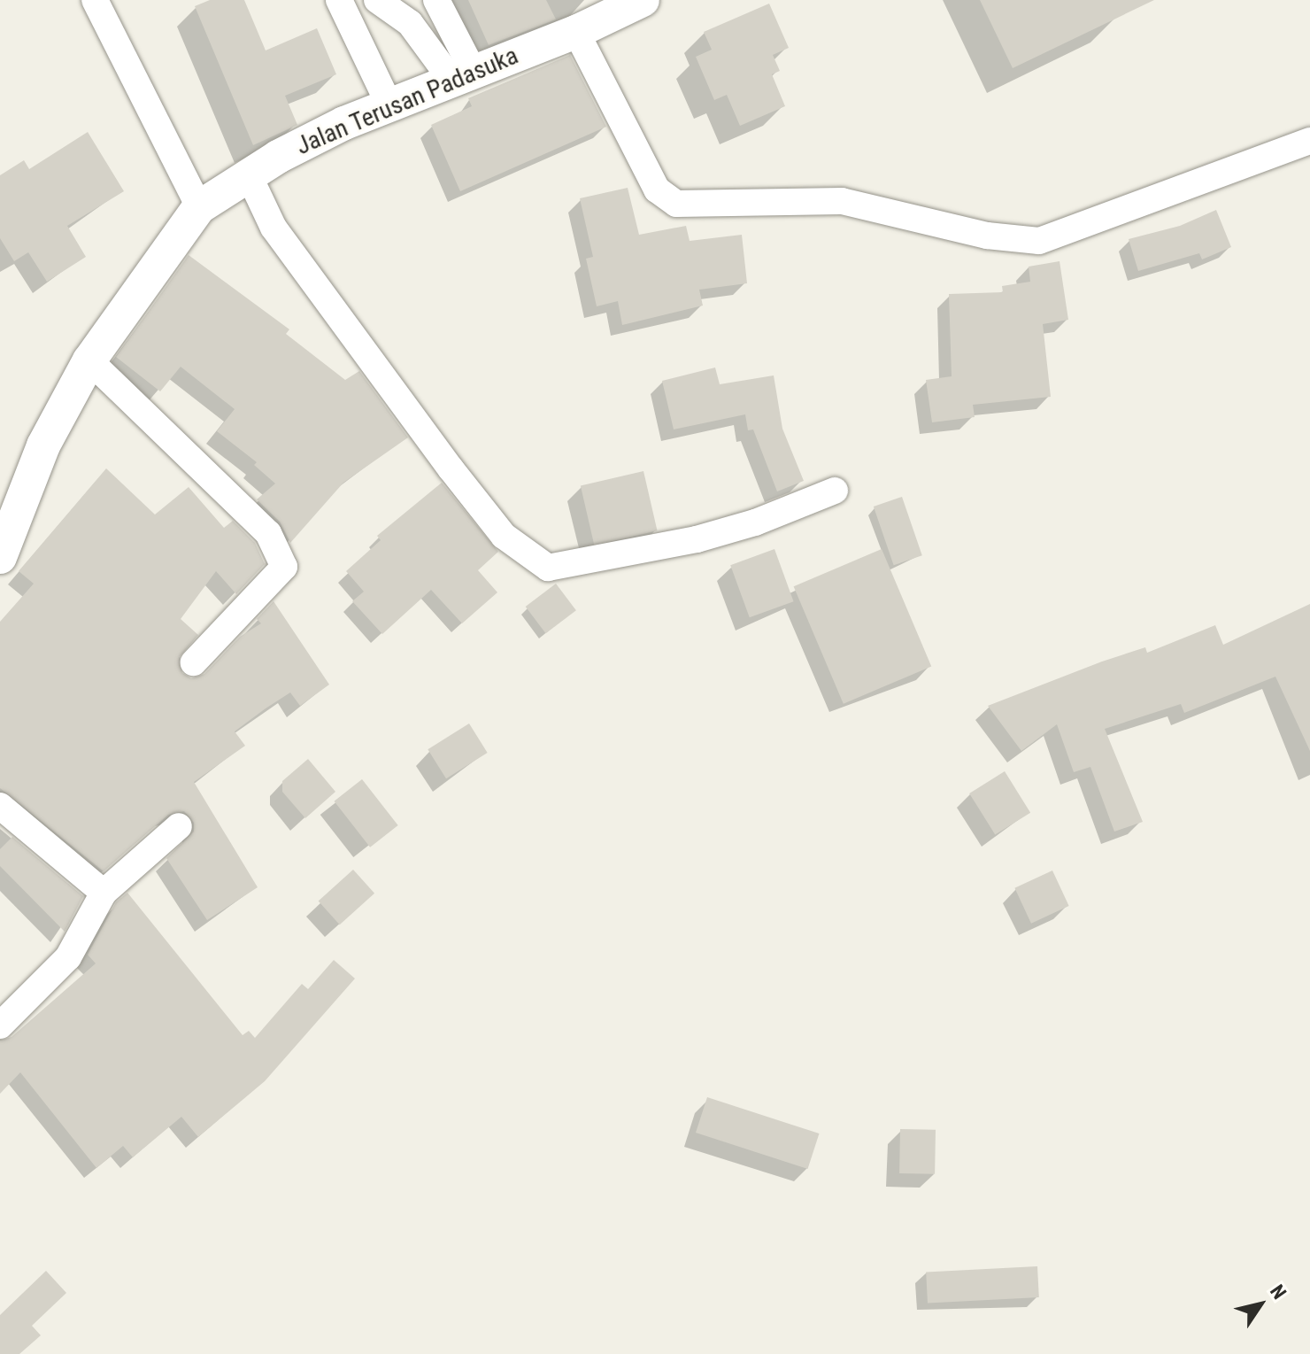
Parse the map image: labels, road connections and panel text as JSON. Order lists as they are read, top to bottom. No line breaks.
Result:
{"streets":{"street":["Jalan Terusan Padasuka"]},"north":"top right"}
